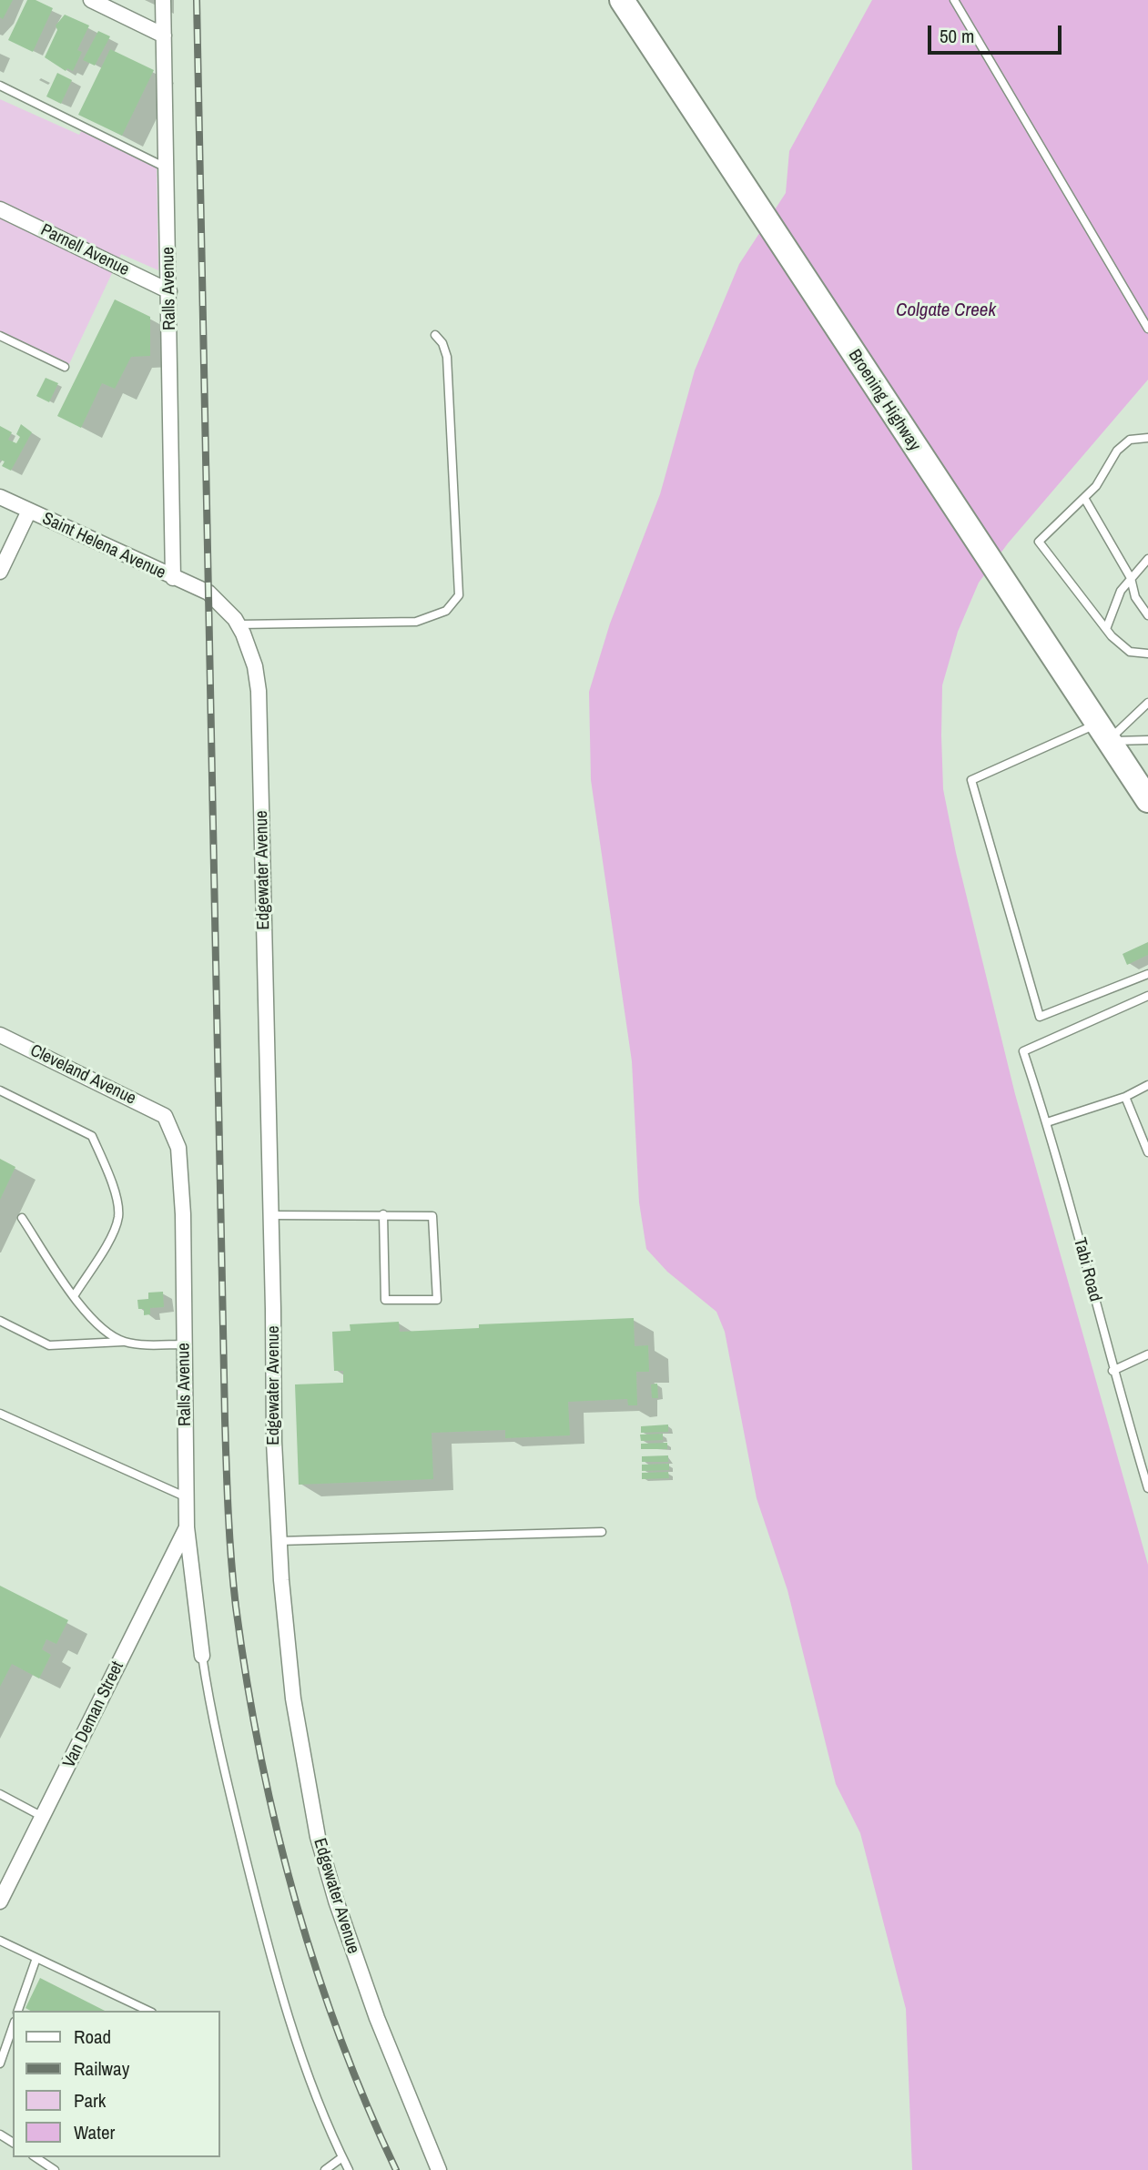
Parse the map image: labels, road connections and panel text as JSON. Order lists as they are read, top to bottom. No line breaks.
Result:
{"streets":{"main road":["Broening Highway"],"street":["Parnell Avenue","Ralls Avenue","Saint Helena Avenue","Edgewater Avenue","Cleveland Avenue","Van Deman Street"],"lane":["Tabi Road"]},"crossings":[["Parnell Avenue","Ralls Avenue"],["Ralls Avenue","Saint Helena Avenue"],["Ralls Avenue","Cleveland Avenue"],["Ralls Avenue","Van Deman Street"],["Saint Helena Avenue","Edgewater Avenue"]],"water":["Colgate Creek"],"legend":["Road","Railway","Park","Water"],"scale_bar":"50 m"}
